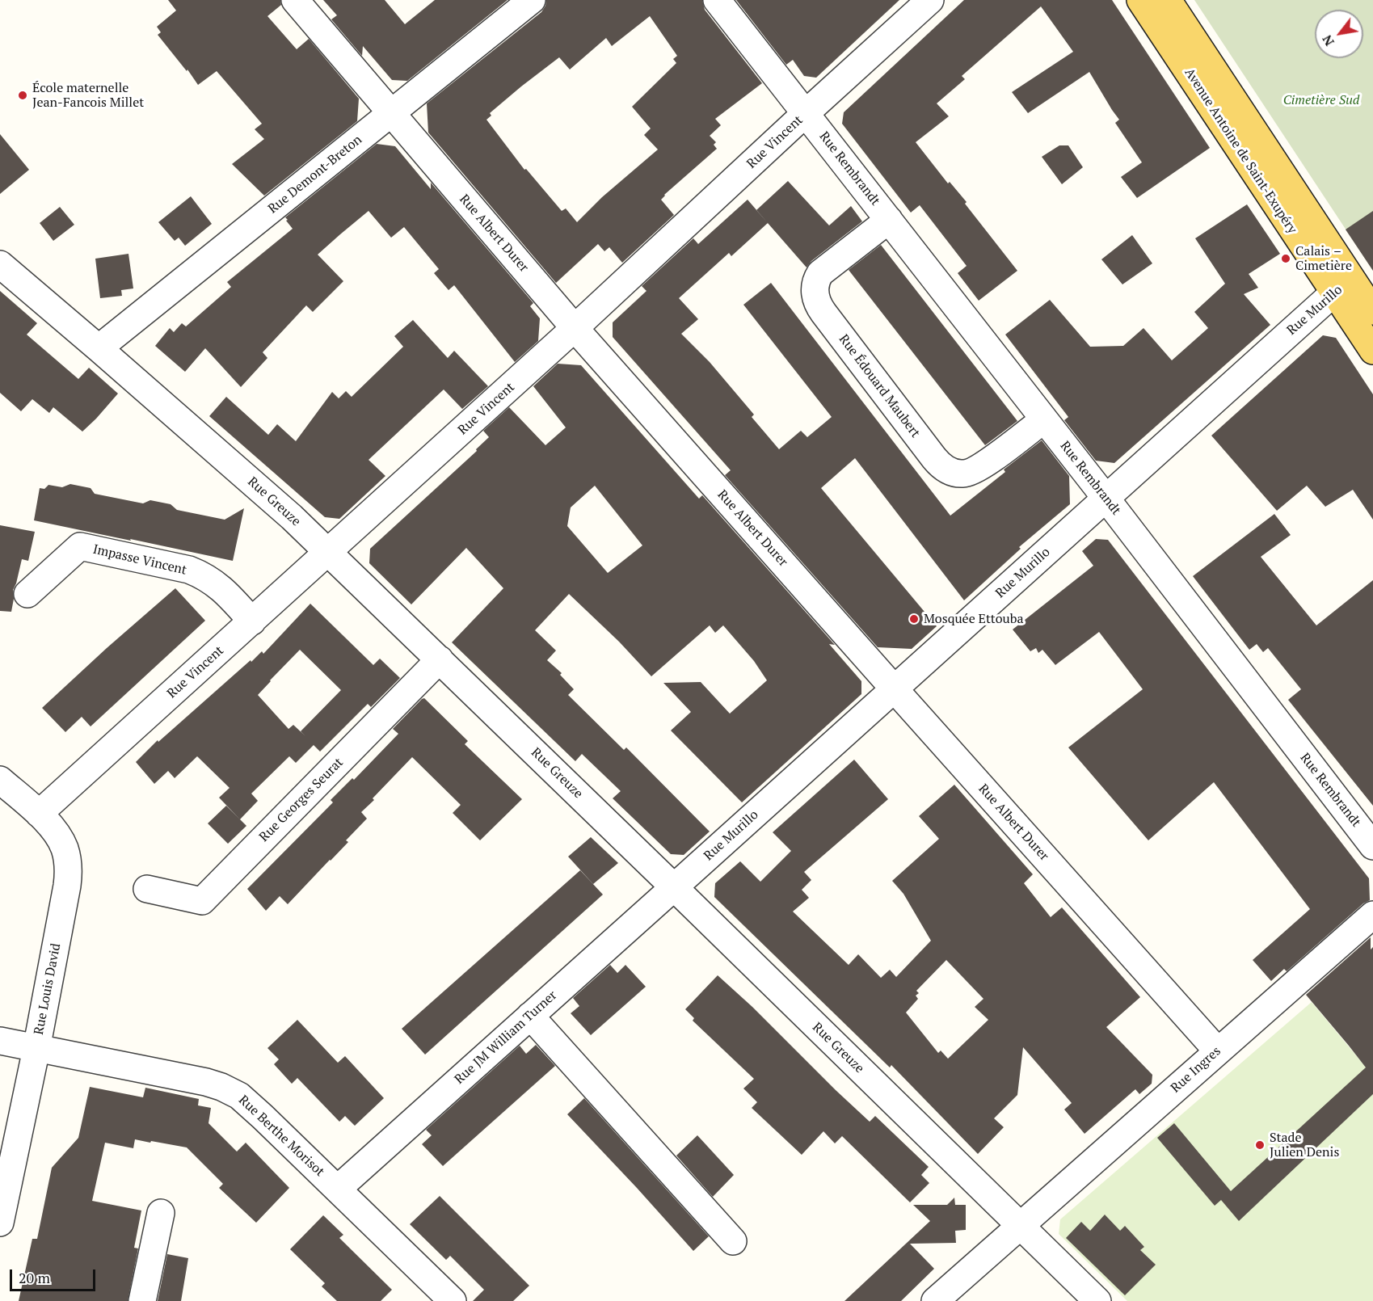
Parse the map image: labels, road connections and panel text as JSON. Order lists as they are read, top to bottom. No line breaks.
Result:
{"streets":{"main road":["Avenue Antoine de Saint-Exupéry"],"street":["Rue Vincent","Rue Rembrandt","Rue Demont-Breton","Rue Albert Durer","Rue Murillo","Rue Édouard Maubert","Rue Greuze","Impasse Vincent","Rue Georges Seurat","Rue Louis David","Rue JM William Turner","Rue Ingres","Rue Berthe Morisot"]},"crossings":[["Rue Vincent","Rue Rembrandt"],["Rue Vincent","Rue Albert Durer"],["Rue Vincent","Rue Greuze"],["Rue Vincent","Impasse Vincent"],["Rue Vincent","Rue Louis David"],["Avenue Antoine de Saint-Exupéry","Rue Murillo"],["Rue Rembrandt","Rue Murillo"],["Rue Rembrandt","Rue Édouard Maubert"],["Rue Demont-Breton","Rue Albert Durer"],["Rue Demont-Breton","Rue Greuze"],["Rue Albert Durer","Rue Murillo"],["Rue Albert Durer","Rue Ingres"],["Rue Murillo","Rue Greuze"],["Rue Murillo","Rue JM William Turner"],["Rue Greuze","Rue Georges Seurat"],["Rue Greuze","Rue JM William Turner"],["Rue Greuze","Rue Ingres"],["Rue Louis David","Rue Berthe Morisot"],["Rue JM William Turner","Rue Berthe Morisot"]],"parks":["Cimetière Sud"],"places":["École maternelle Jean-Fancois Millet","Calais – Cimetière","Mosquée Ettouba","Stade Julien Denis"],"scale_bar":"20 m","north":"bottom left"}
